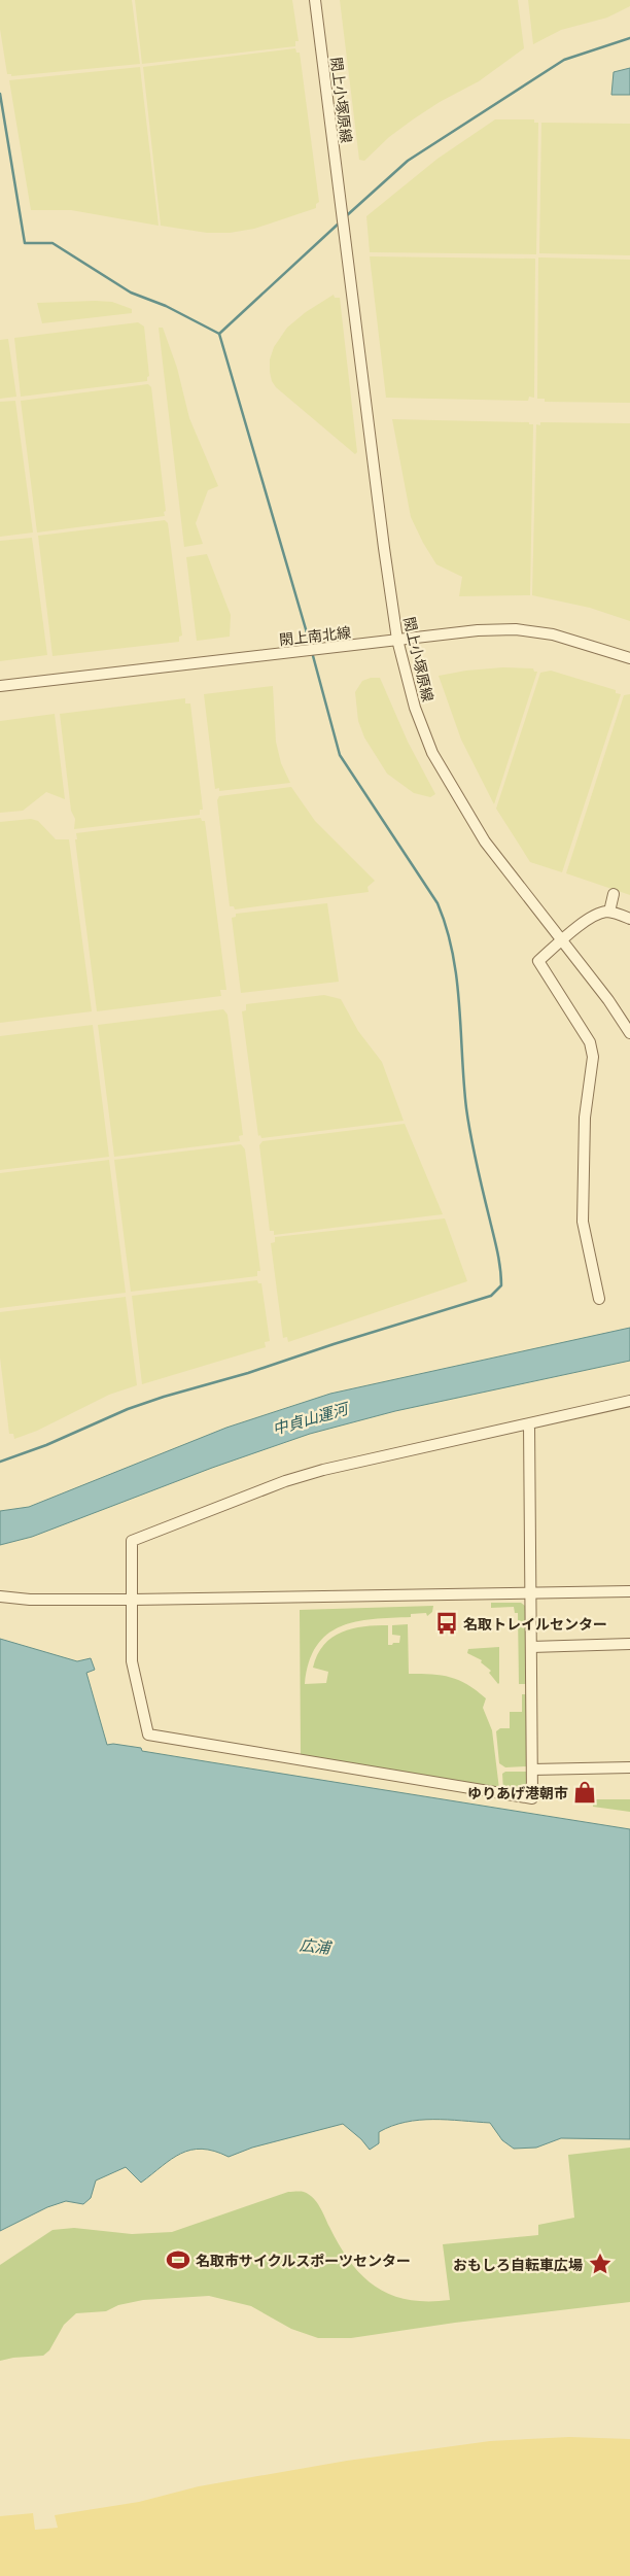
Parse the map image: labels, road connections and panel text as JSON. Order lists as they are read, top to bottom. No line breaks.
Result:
{"streets":{"street":["閖上小塚原線","閖上南北線"]},"crossings":[["閖上小塚原線","閖上南北線"]],"water":["中貞山運河","広浦"],"places":{"bus stop":["名取トレイルセンター"],"shop":["ゆりあげ港朝市"],"sports":["名取市サイクルスポーツセンター"],"place":["おもしろ自転車広場"]}}
